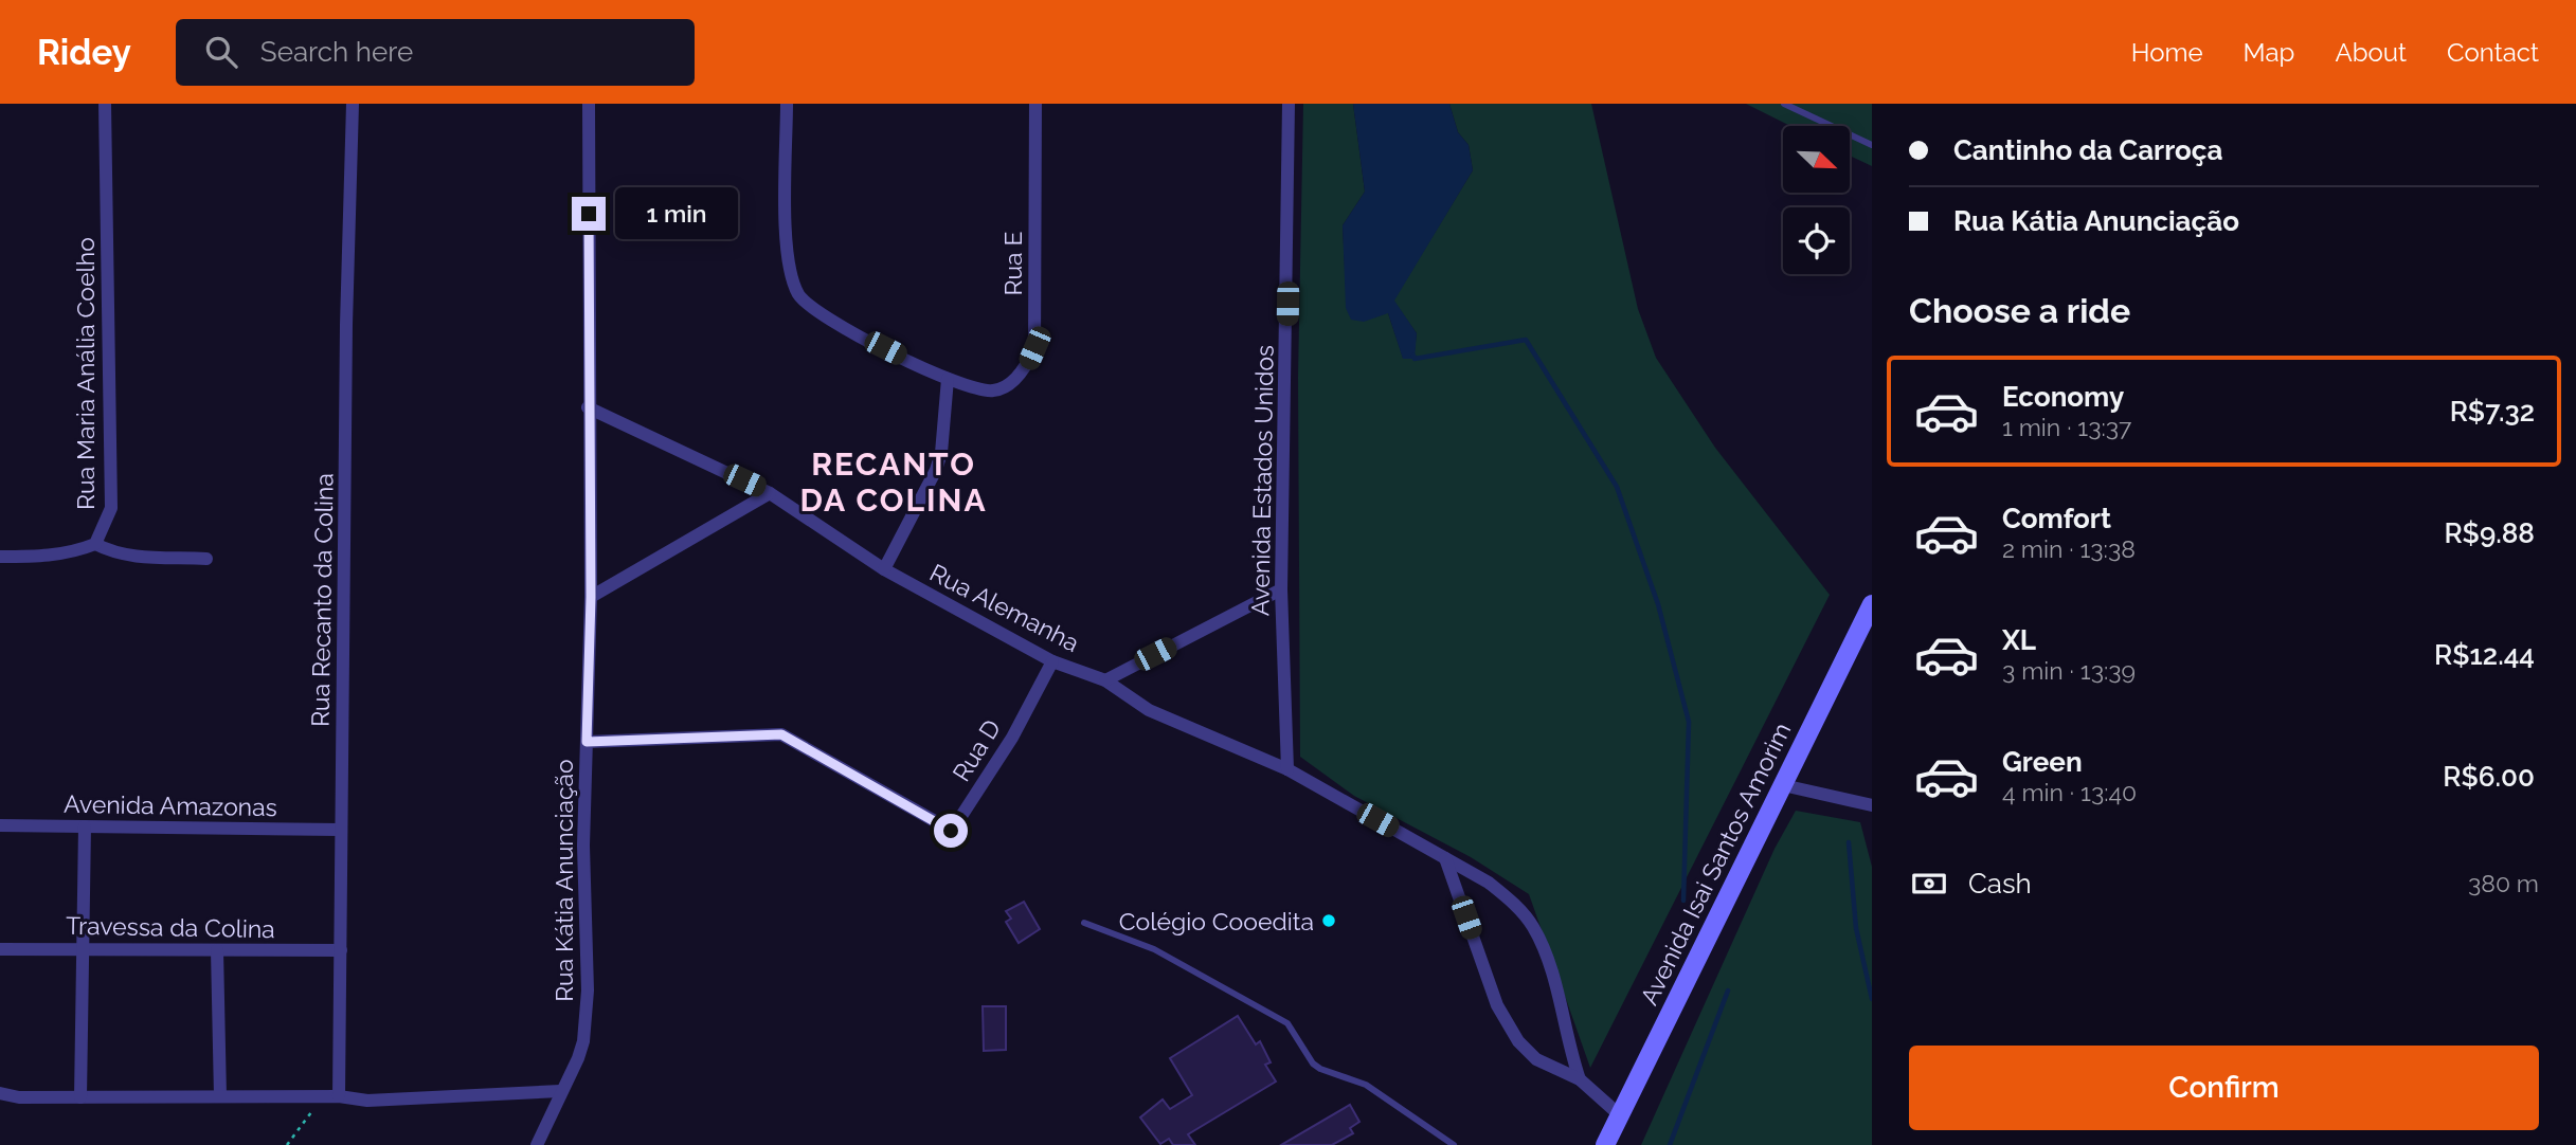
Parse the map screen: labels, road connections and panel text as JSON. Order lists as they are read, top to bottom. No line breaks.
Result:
{"streets":{"main road":["Avenida Isai Santos Amorim"],"street":["Rua E","Rua Maria Anália Coelho","Avenida Estados Unidos","Rua Recanto da Colina","Rua Alemanha","Rua D","Avenida Amazonas","Rua Kátia Anunciação","Travessa da Colina"]},"crossings":[["Avenida Estados Unidos","Rua Alemanha"],["Rua Recanto da Colina","Avenida Amazonas"],["Rua Recanto da Colina","Travessa da Colina"],["Rua Alemanha","Rua D"],["Rua Alemanha","Rua Kátia Anunciação"],["Rua D","Rua Kátia Anunciação"]],"districts":["RECANTO DA COLINA"],"places":["Colégio Cooedita"],"north":"bottom right","page":{"header":"Ridey","search":"Search here","nav":["Home","Map","About","Contact"],"banner":["Cantinho da Carroça","Rua Kátia Anunciação"],"bubble":"1 min","heading":"Choose a ride","list":[{"name":"Economy","note":"1 min · 13:37","value":"R$7.32"},{"name":"Comfort","note":"2 min · 13:38","value":"R$9.88"},{"name":"XL","note":"3 min · 13:39","value":"R$12.44"},{"name":"Green","note":"4 min · 13:40","value":"R$6.00"}],"pay":["Cash","380 m"],"buttons":"Confirm"}}
